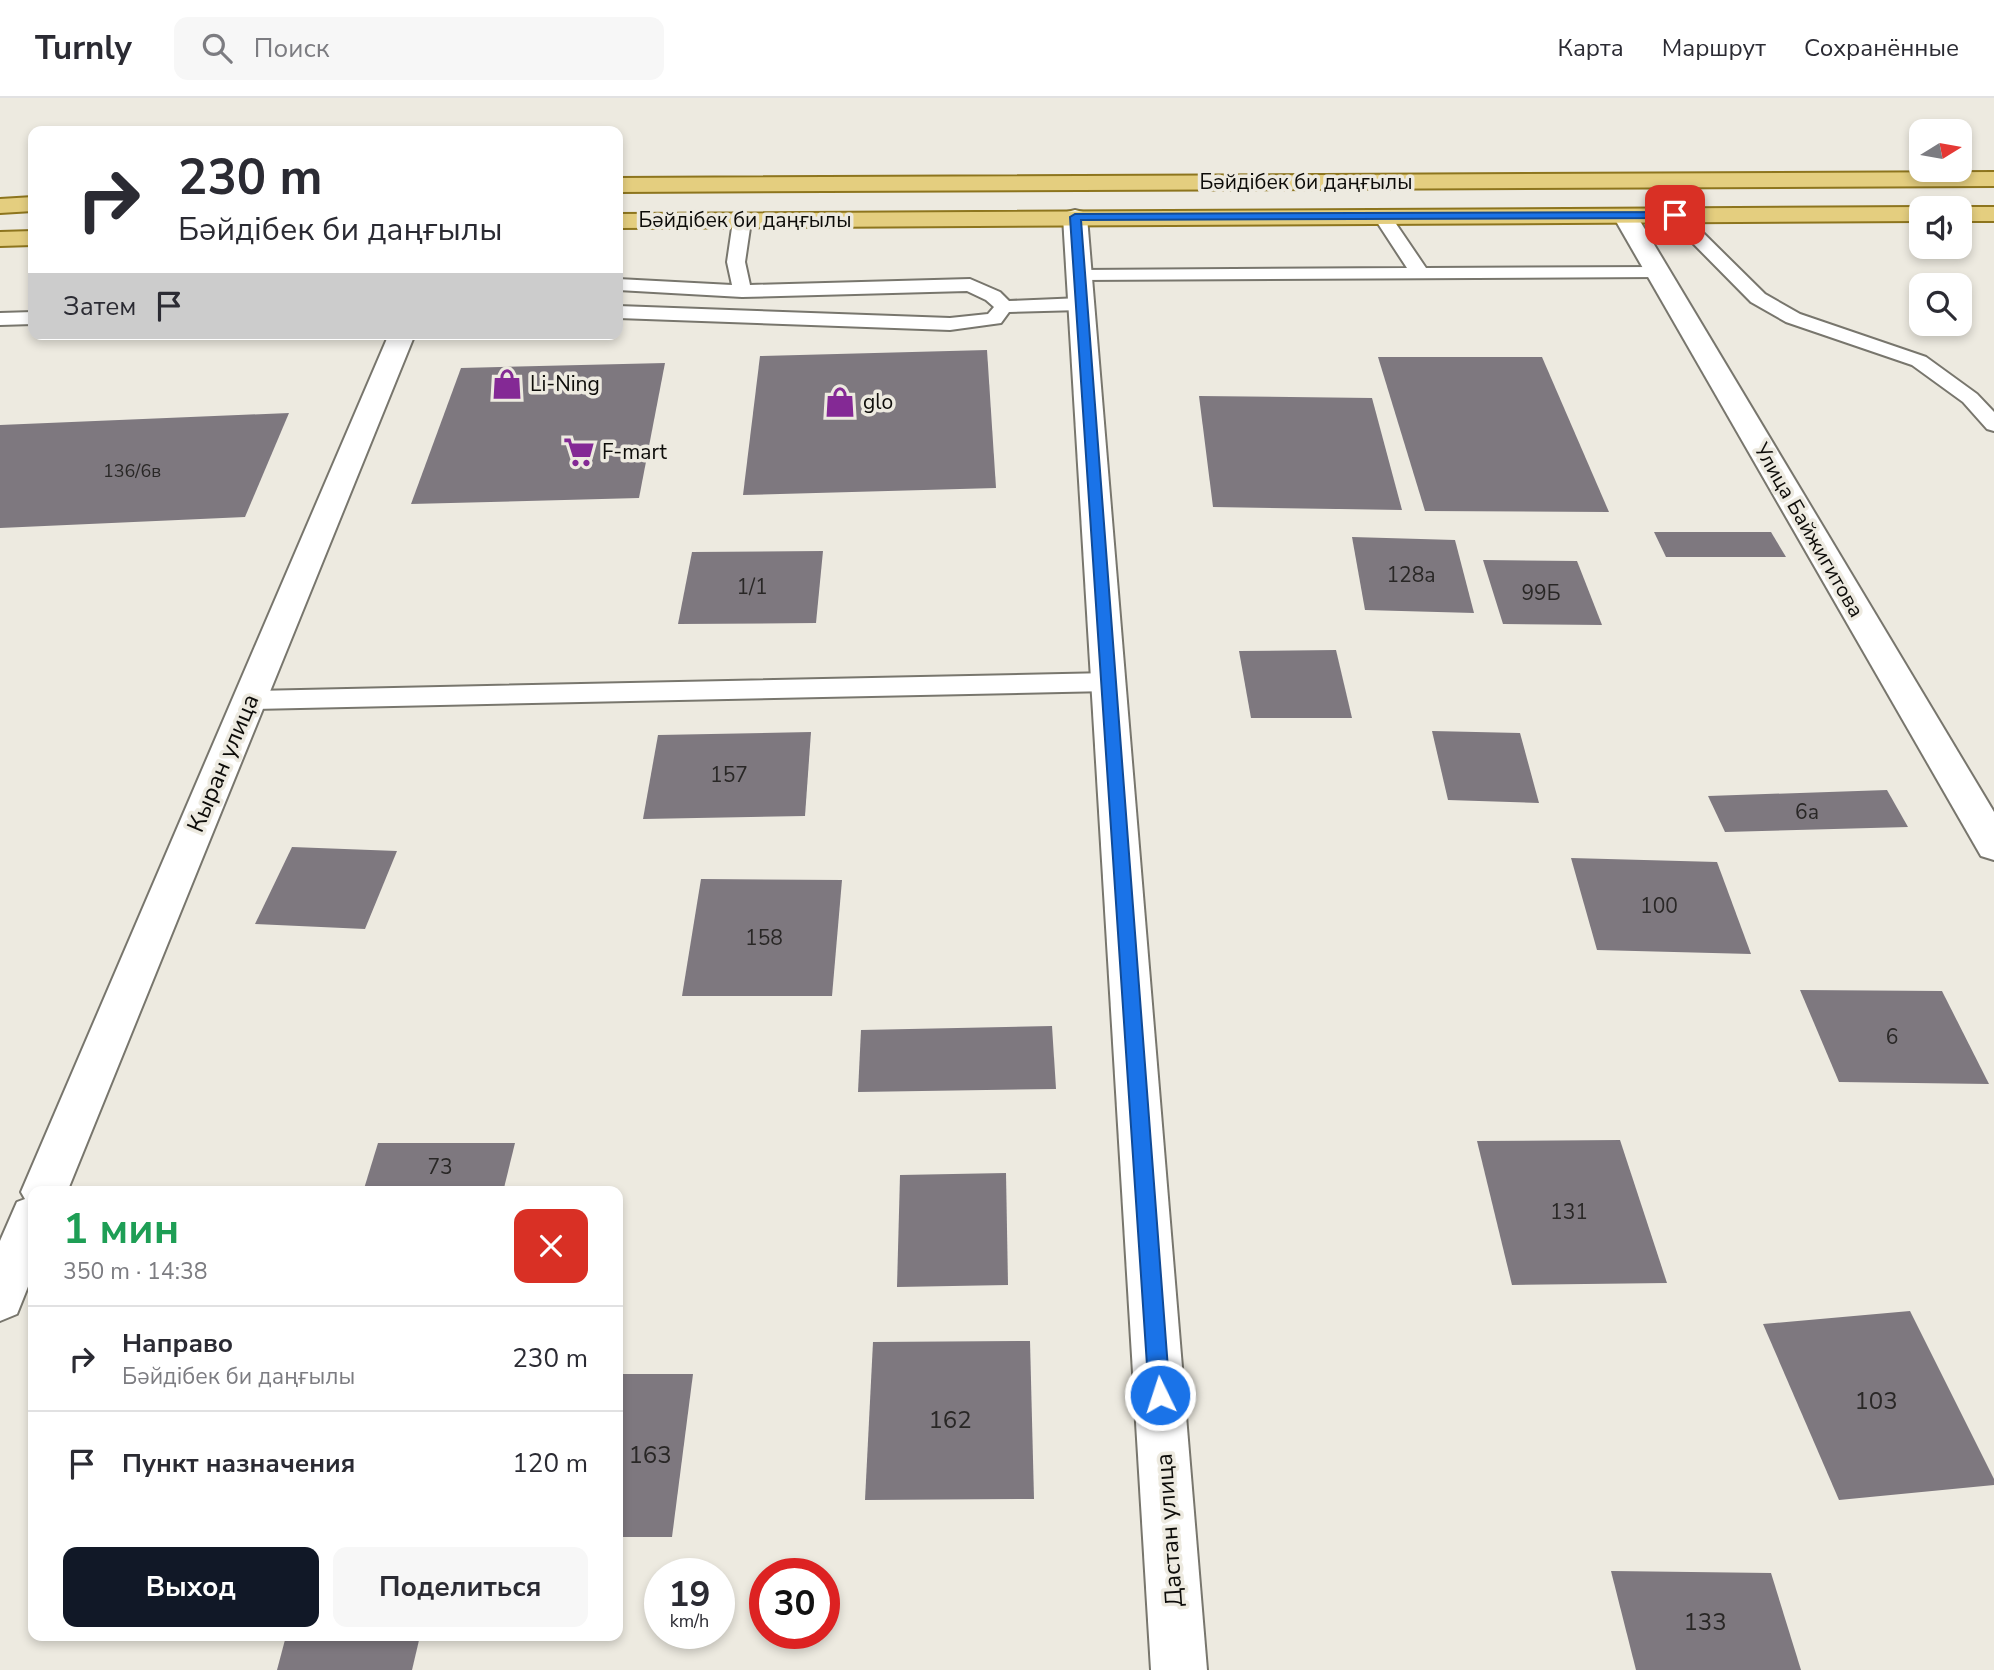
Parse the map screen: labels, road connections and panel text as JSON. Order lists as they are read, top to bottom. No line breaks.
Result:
{"streets":{"main road":["Бәйдібек би даңғылы"],"street":["Улица Байжигитова","Кыран улица","Дастан улица"]},"crossings":[["Бәйдібек би даңғылы","Улица Байжигитова"],["Бәйдібек би даңғылы","Дастан улица"]],"places":{"shop":["Li-Ning","glo"],"supermarket":["F-mart"]},"house_numbers":["136/6в","128а","1/1","99Б","157","6а","100","158","6","73","131","103","162","163","133"],"north":"right","page":{"header":"Turnly","search":"Поиск","nav":["Карта","Маршрут","Сохранённые"],"turn":["230 m","Бәйдібек би даңғылы"],"then":"Затем","heading":["1 мин","350 m · 14:38"],"list":[{"name":"Направо","note":"Бәйдібек би даңғылы","value":"230 m"},{"name":"Пункт назначения","value":"120 m"}],"buttons":["Выход","Поделиться"],"speed":"19 km/h","limit":"30"}}
